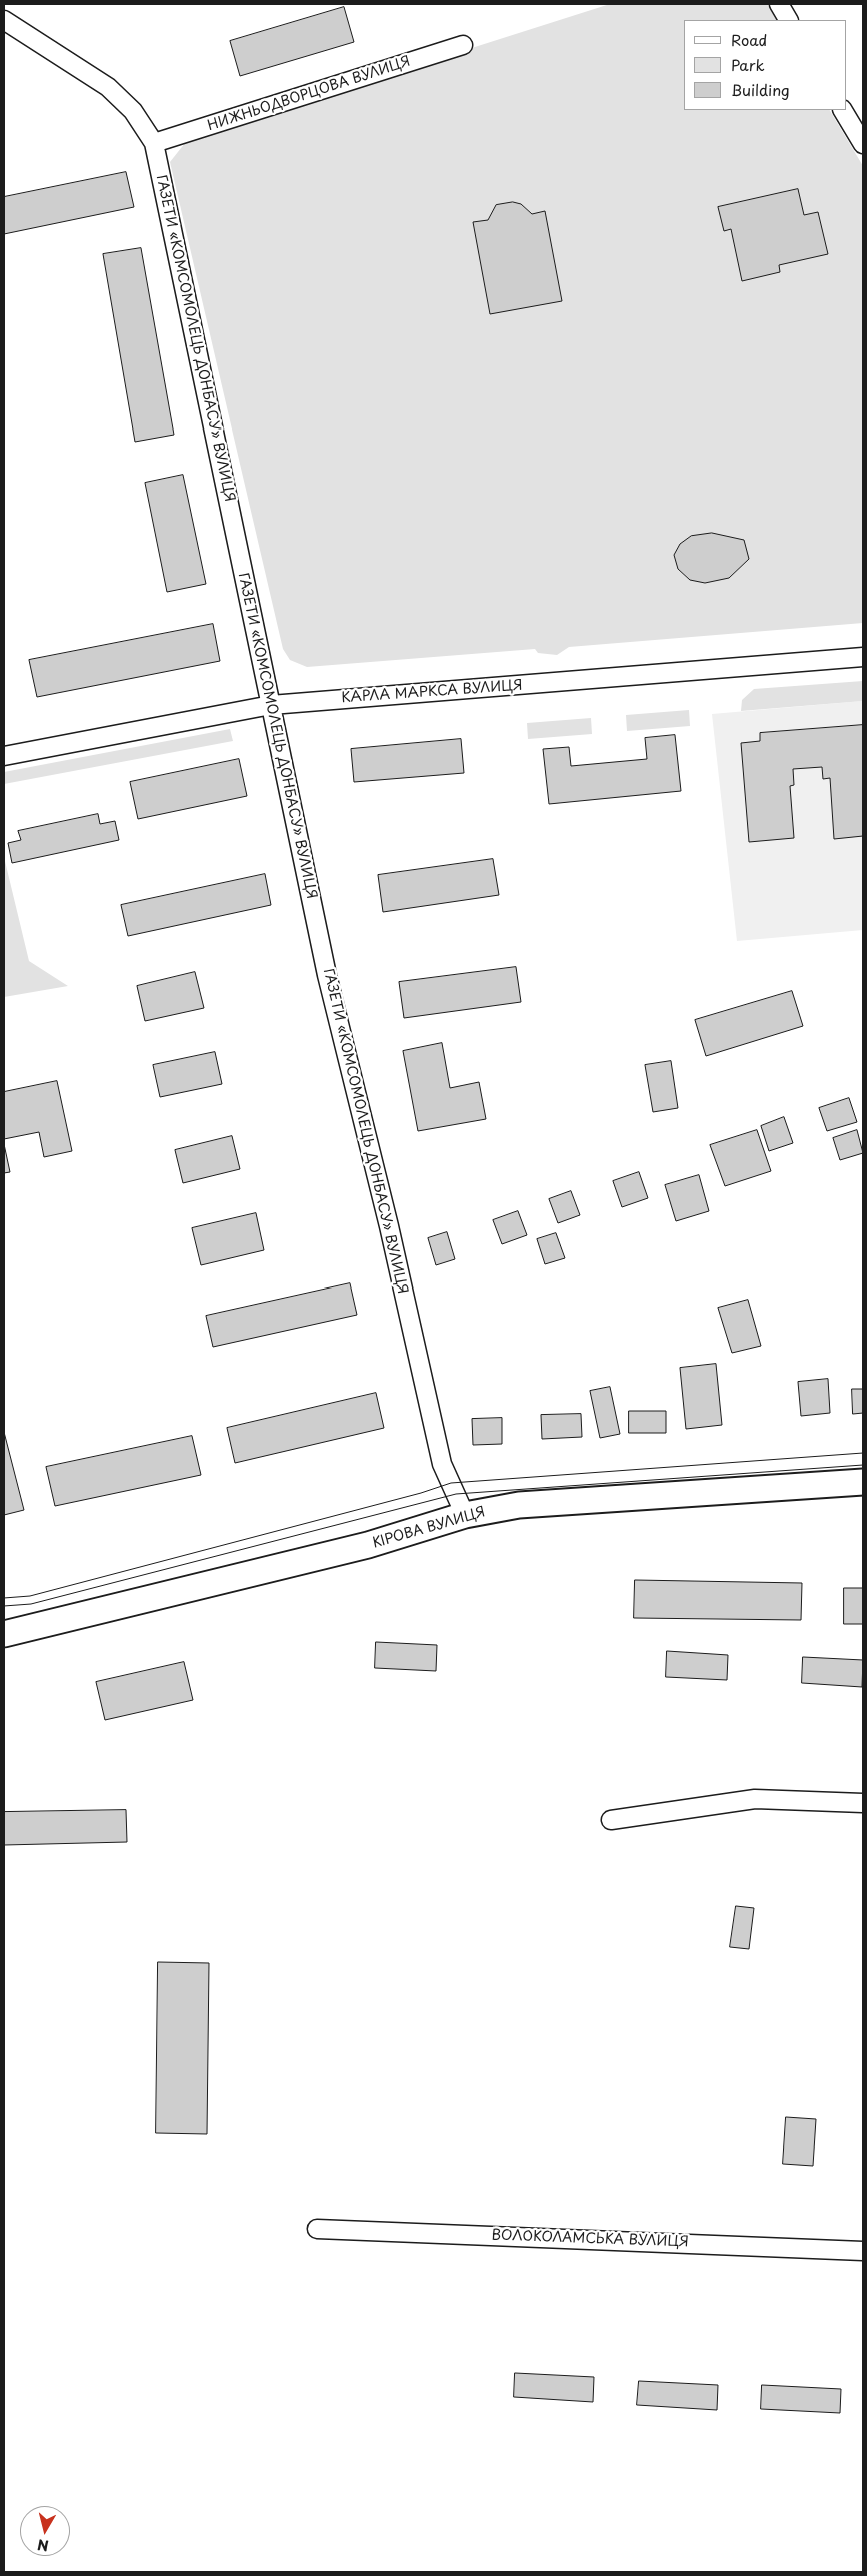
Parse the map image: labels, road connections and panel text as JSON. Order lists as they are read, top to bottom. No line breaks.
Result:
{"streets":{"main road":["КІРОВА ВУЛИЦЯ"],"street":["НИЖНЬОДВОРЦОВА ВУЛИЦЯ","ГАЗЕТИ «КОМСОМОЛЕЦЬ ДОНБАСУ» ВУЛИЦЯ","КАРЛА МАРКСА ВУЛИЦЯ","ВОЛОКОЛАМСЬКА ВУЛИЦЯ"]},"crossings":[["НИЖНЬОДВОРЦОВА ВУЛИЦЯ","ГАЗЕТИ «КОМСОМОЛЕЦЬ ДОНБАСУ» ВУЛИЦЯ"],["ГАЗЕТИ «КОМСОМОЛЕЦЬ ДОНБАСУ» ВУЛИЦЯ","КАРЛА МАРКСА ВУЛИЦЯ"],["ГАЗЕТИ «КОМСОМОЛЕЦЬ ДОНБАСУ» ВУЛИЦЯ","КІРОВА ВУЛИЦЯ"]],"legend":["Road","Park","Building"],"north":"bottom"}
